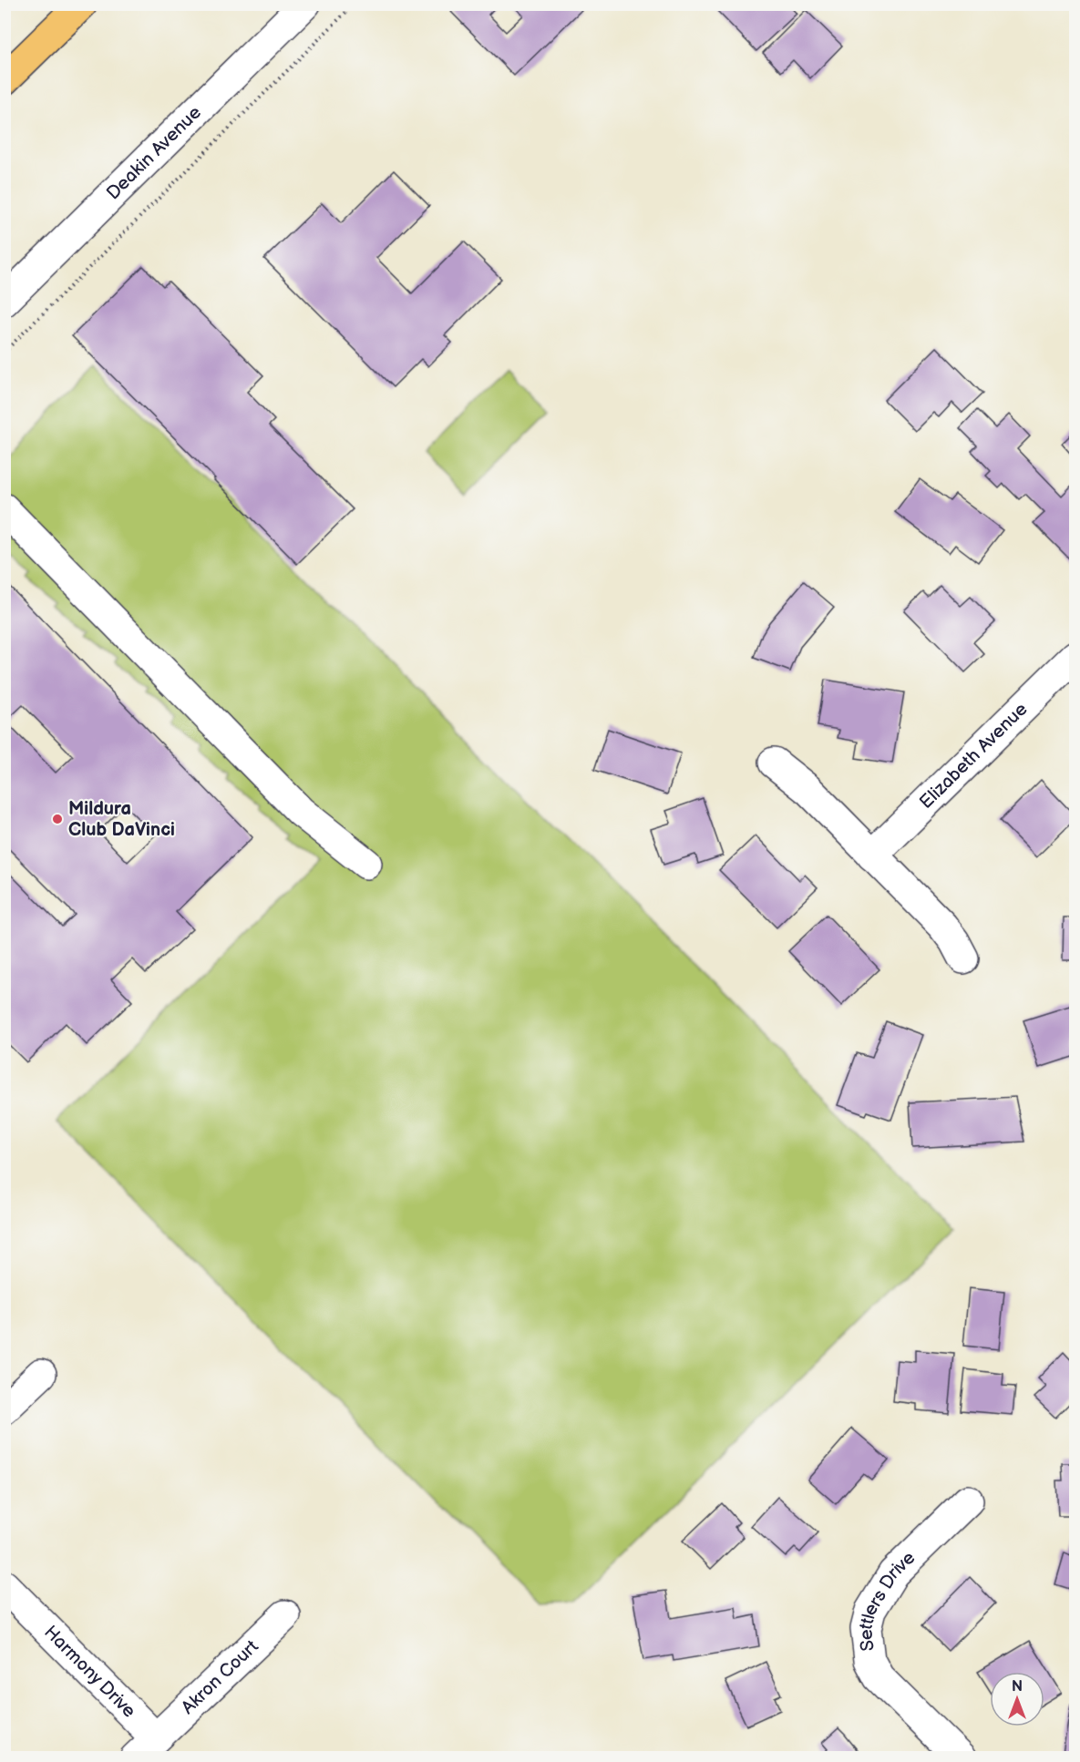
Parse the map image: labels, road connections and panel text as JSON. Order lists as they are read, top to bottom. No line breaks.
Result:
{"streets":{"street":["Deakin Avenue","Elizabeth Avenue","Settlers Drive","Harmony Drive","Akron Court"]},"crossings":[["Harmony Drive","Akron Court"]],"places":["Mildura Club DaVinci"],"north":"top"}
